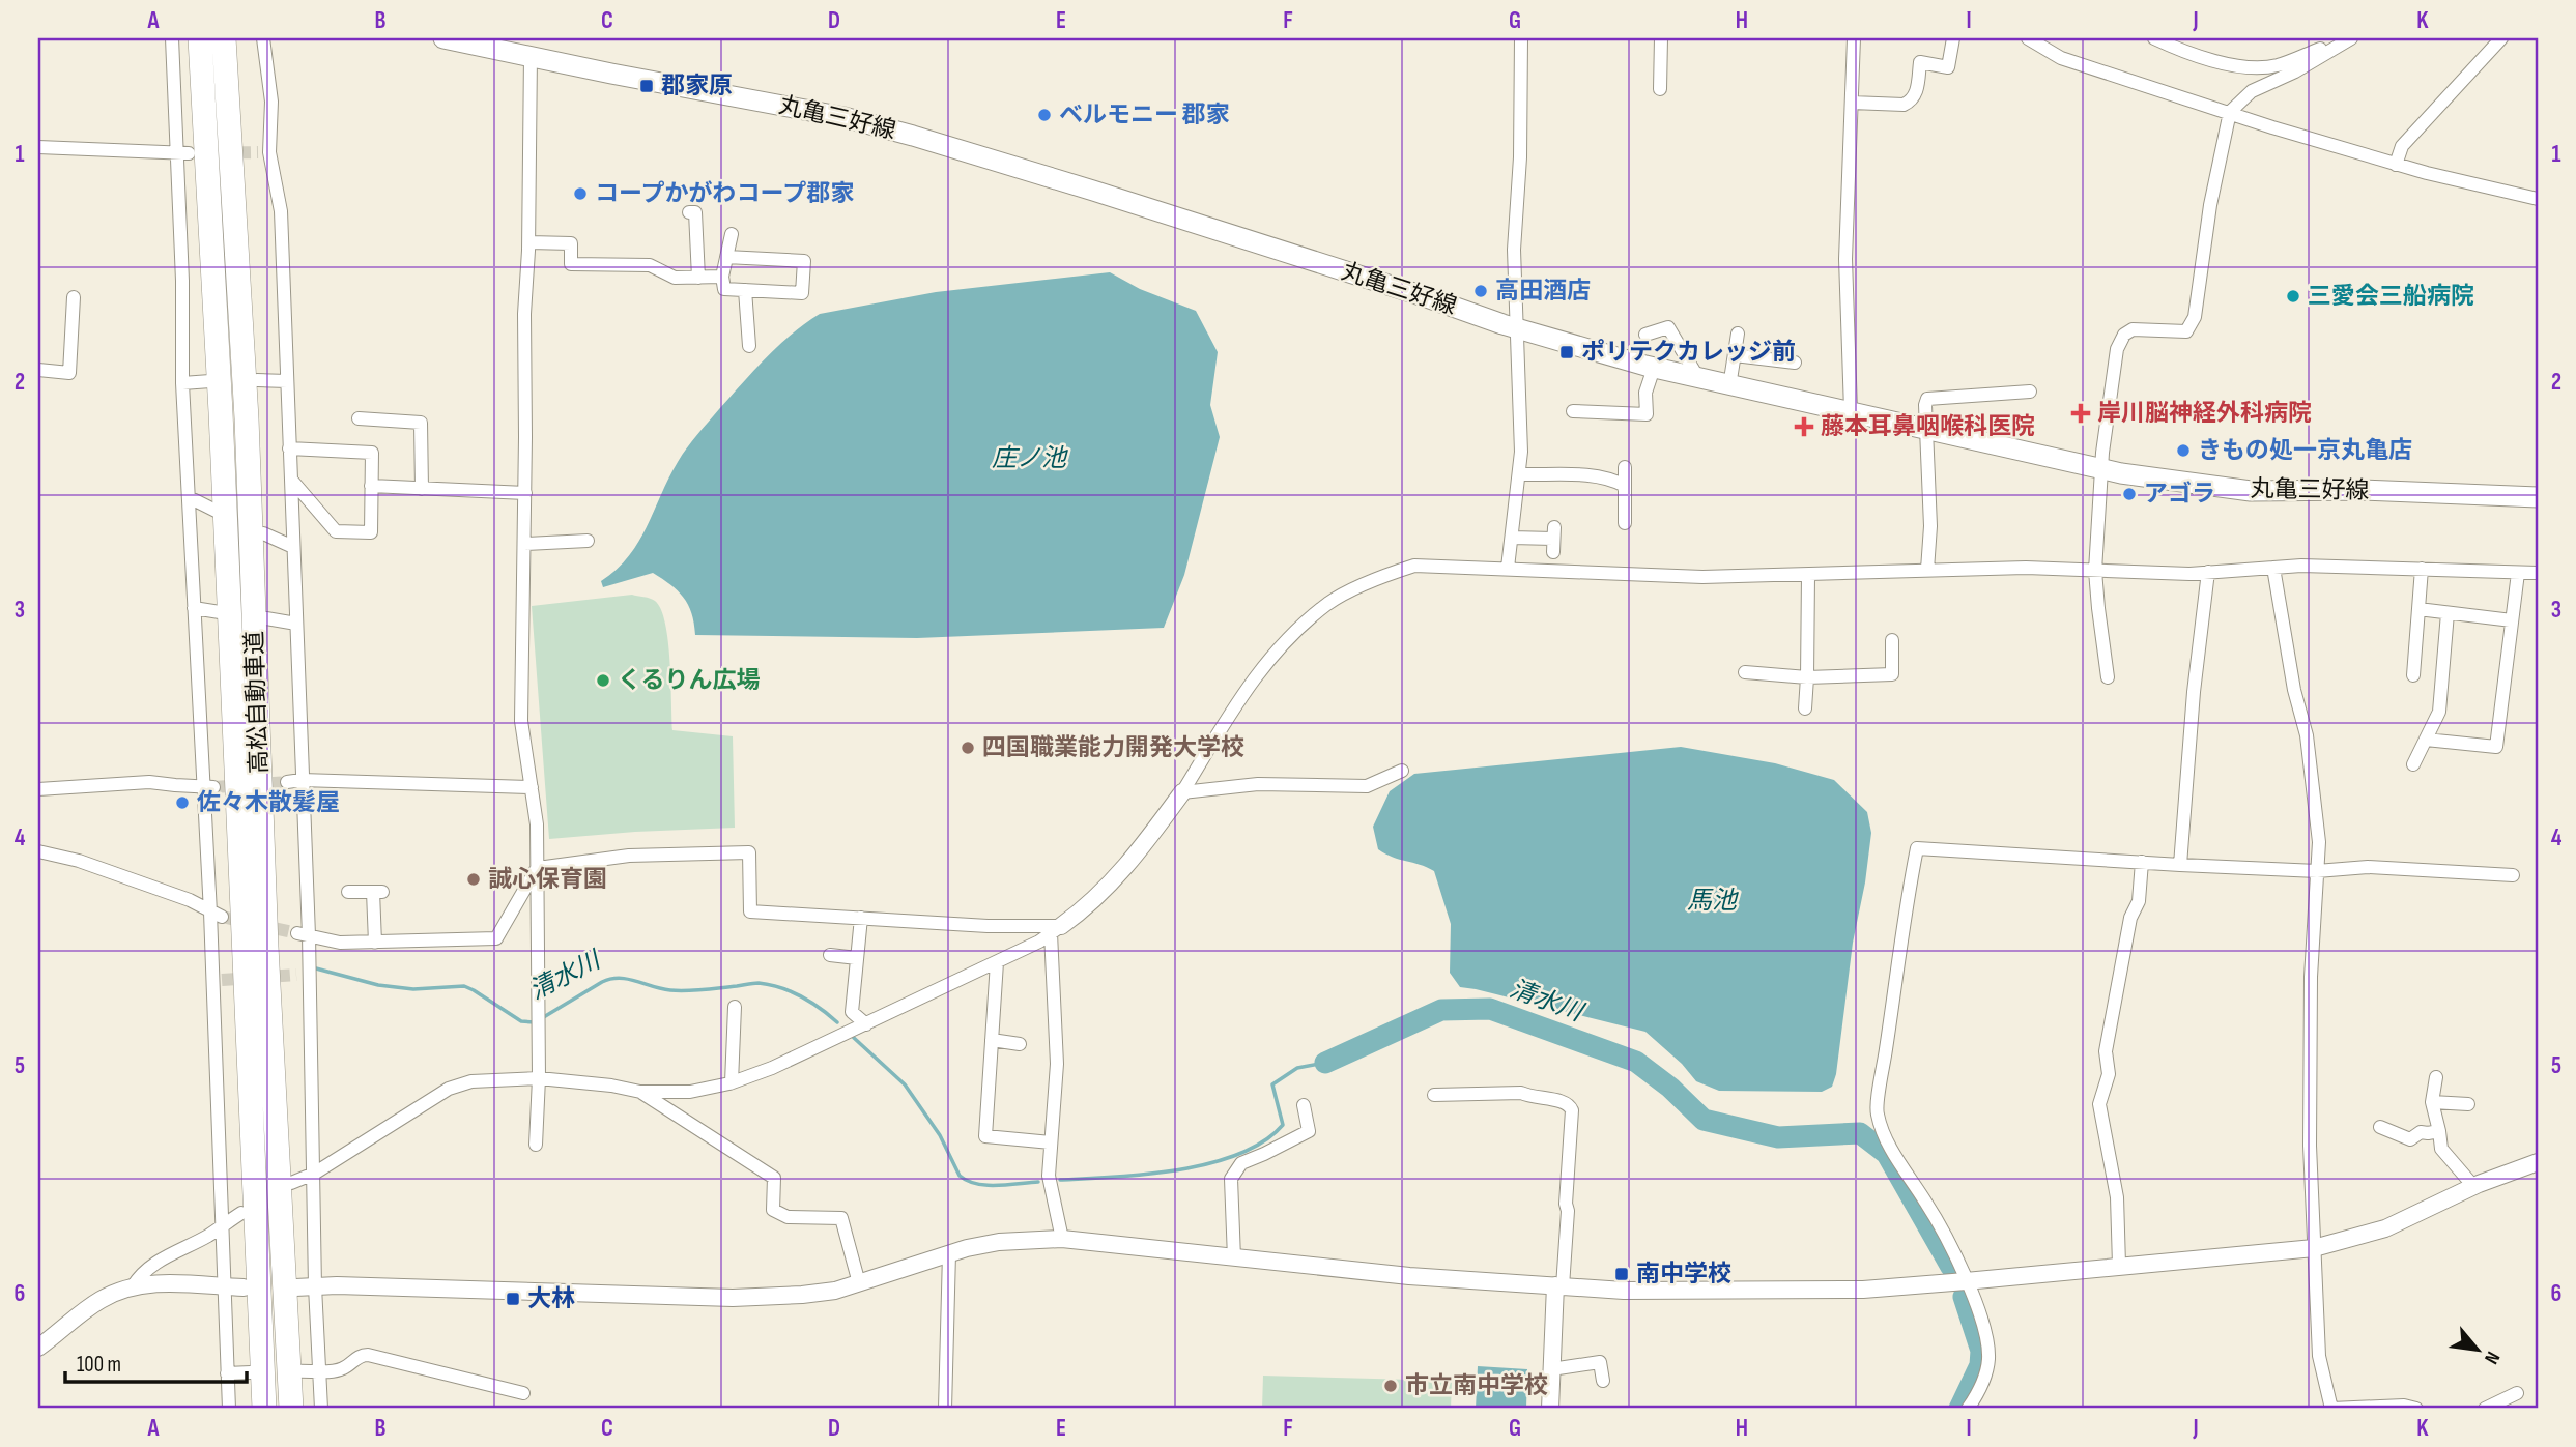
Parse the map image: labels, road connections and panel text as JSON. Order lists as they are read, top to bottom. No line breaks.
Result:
{"streets":{"highway":["高松自動車道"],"main road":["丸亀三好線"]},"water":["庄ノ池","馬池","清水川"],"places":{"transit":["郡家原","ポリテクカレッジ前","南中学校","大林"],"other":["ベルモニー 郡家","コープかがわコープ郡家","高田酒店","三愛会三船病院","きもの処一京丸亀店","アゴラ","くるりん広場","四国職業能力開発大学校","佐々木散髪屋","誠心保育園","市立南中学校"],"health":["岸川脳神経外科病院","藤本耳鼻咽喉科医院"]},"scale_bar":"100 m","north":"bottom right","grid":{"columns":["A","B","C","D","E","F","G","H","I","J","K"],"rows":["1","2","3","4","5","6"]}}
